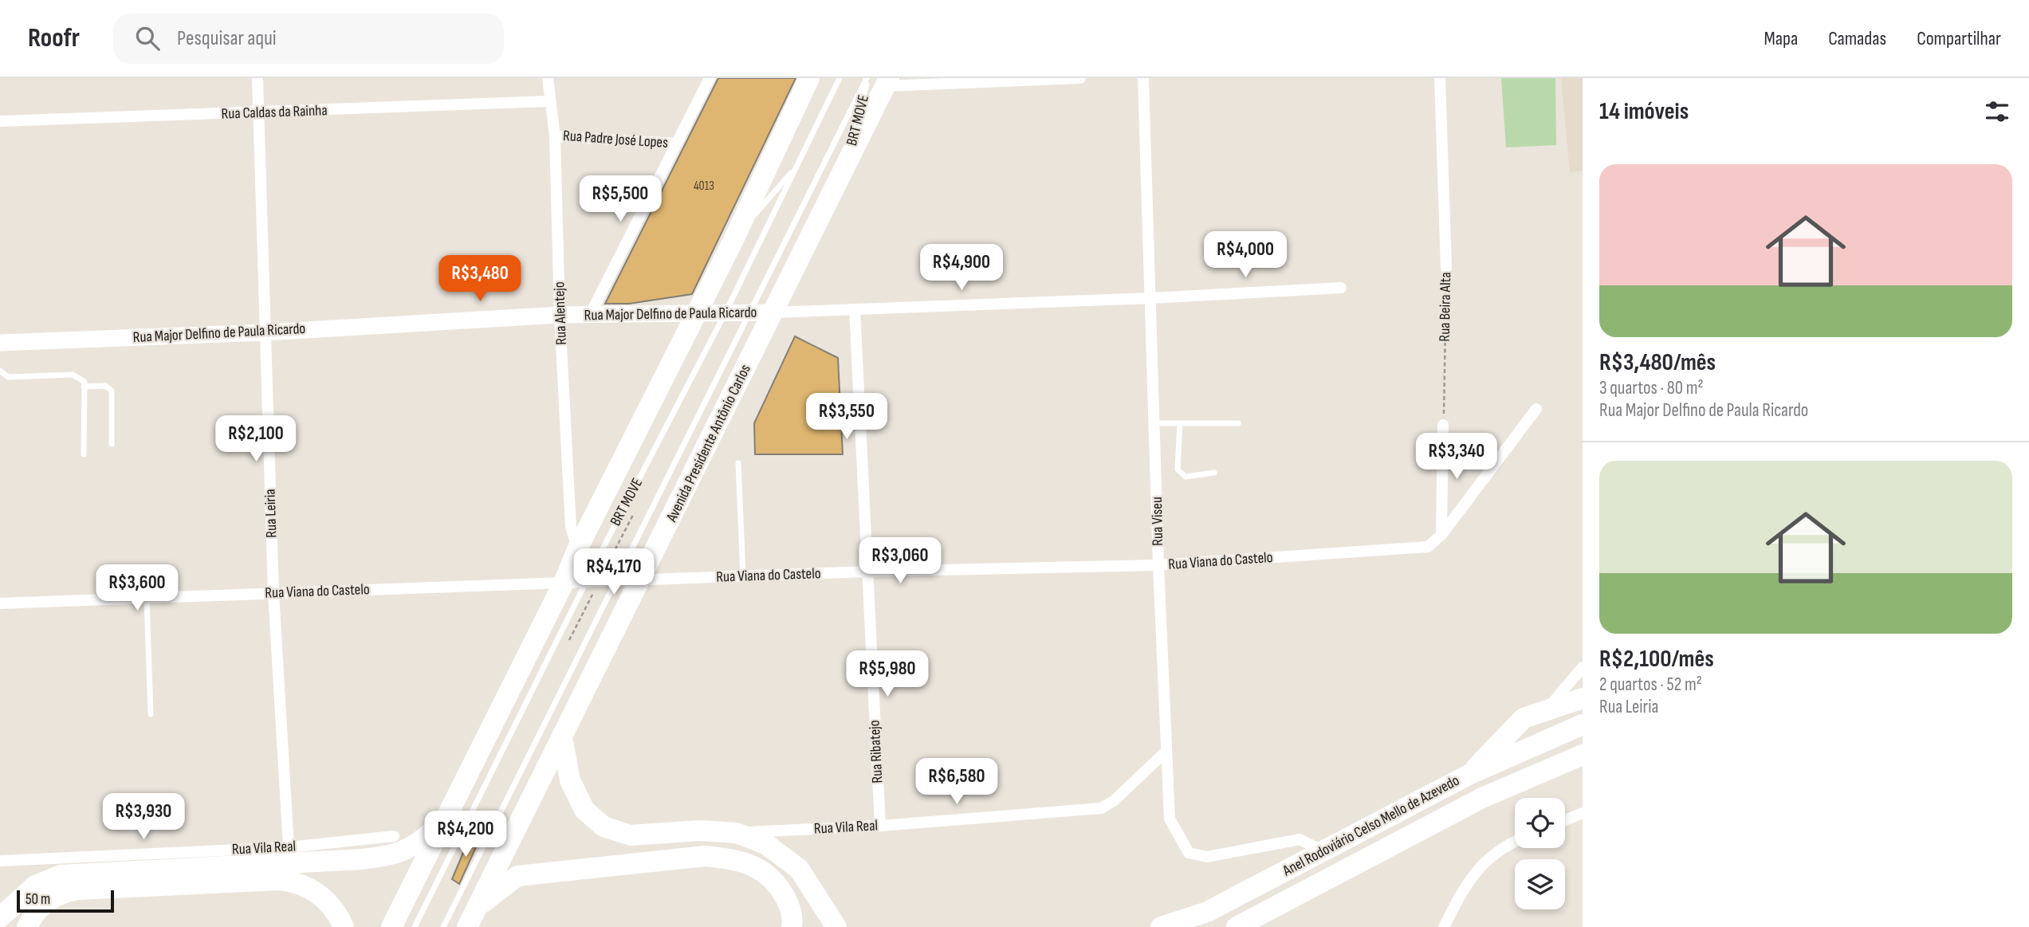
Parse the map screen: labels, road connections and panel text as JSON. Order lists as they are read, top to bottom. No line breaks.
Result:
{"streets":{"highway":["Avenida Presidente Antônio Carlos","Anel Rodoviário Celso Mello de Azevedo"],"street":["Rua Caldas da Rainha","Rua Padre José Lopes","Rua Beira Alta","Rua Alentejo","Rua Major Delfino de Paula Ricardo","Rua Leiria","Rua Viseu","Rua Viana do Castelo","Rua Ribatejo","Rua Vila Real"],"lane":["BRT MOVE"]},"crossings":[["Rua Caldas da Rainha","Rua Alentejo"],["Rua Caldas da Rainha","Rua Leiria"],["BRT MOVE","Rua Major Delfino de Paula Ricardo"],["BRT MOVE","Avenida Presidente Antônio Carlos"],["BRT MOVE","Rua Viana do Castelo"],["Rua Padre José Lopes","Rua Alentejo"],["Rua Alentejo","Rua Major Delfino de Paula Ricardo"],["Rua Major Delfino de Paula Ricardo","Avenida Presidente Antônio Carlos"],["Rua Major Delfino de Paula Ricardo","Rua Leiria"],["Rua Major Delfino de Paula Ricardo","Rua Viseu"],["Rua Major Delfino de Paula Ricardo","Rua Ribatejo"],["Avenida Presidente Antônio Carlos","Rua Viana do Castelo"],["Rua Leiria","Rua Viana do Castelo"],["Rua Leiria","Rua Vila Real"],["Rua Viseu","Rua Viana do Castelo"],["Rua Viseu","Anel Rodoviário Celso Mello de Azevedo"],["Rua Viseu","Rua Vila Real"],["Rua Viana do Castelo","Rua Ribatejo"],["Rua Ribatejo","Rua Vila Real"]],"house_numbers":["4013"],"scale_bar":"50 m","page":{"header":"Roofr","search":"Pesquisar aqui","nav":["Mapa","Camadas","Compartilhar"],"heading":"14 imóveis","list":[{"name":"R$3,480/mês","note":"3 quartos · 80 m² · Rua Major Delfino de Paula Ricardo"},{"name":"R$2,100/mês","note":"2 quartos · 52 m² · Rua Leiria"}],"price":["R$5,500","R$4,000","R$4,900","R$3,480","R$3,550","R$2,100","R$3,340","R$3,060","R$4,170","R$3,600","R$5,980","R$6,580","R$3,930","R$4,200"],"scale":"50 m"}}
